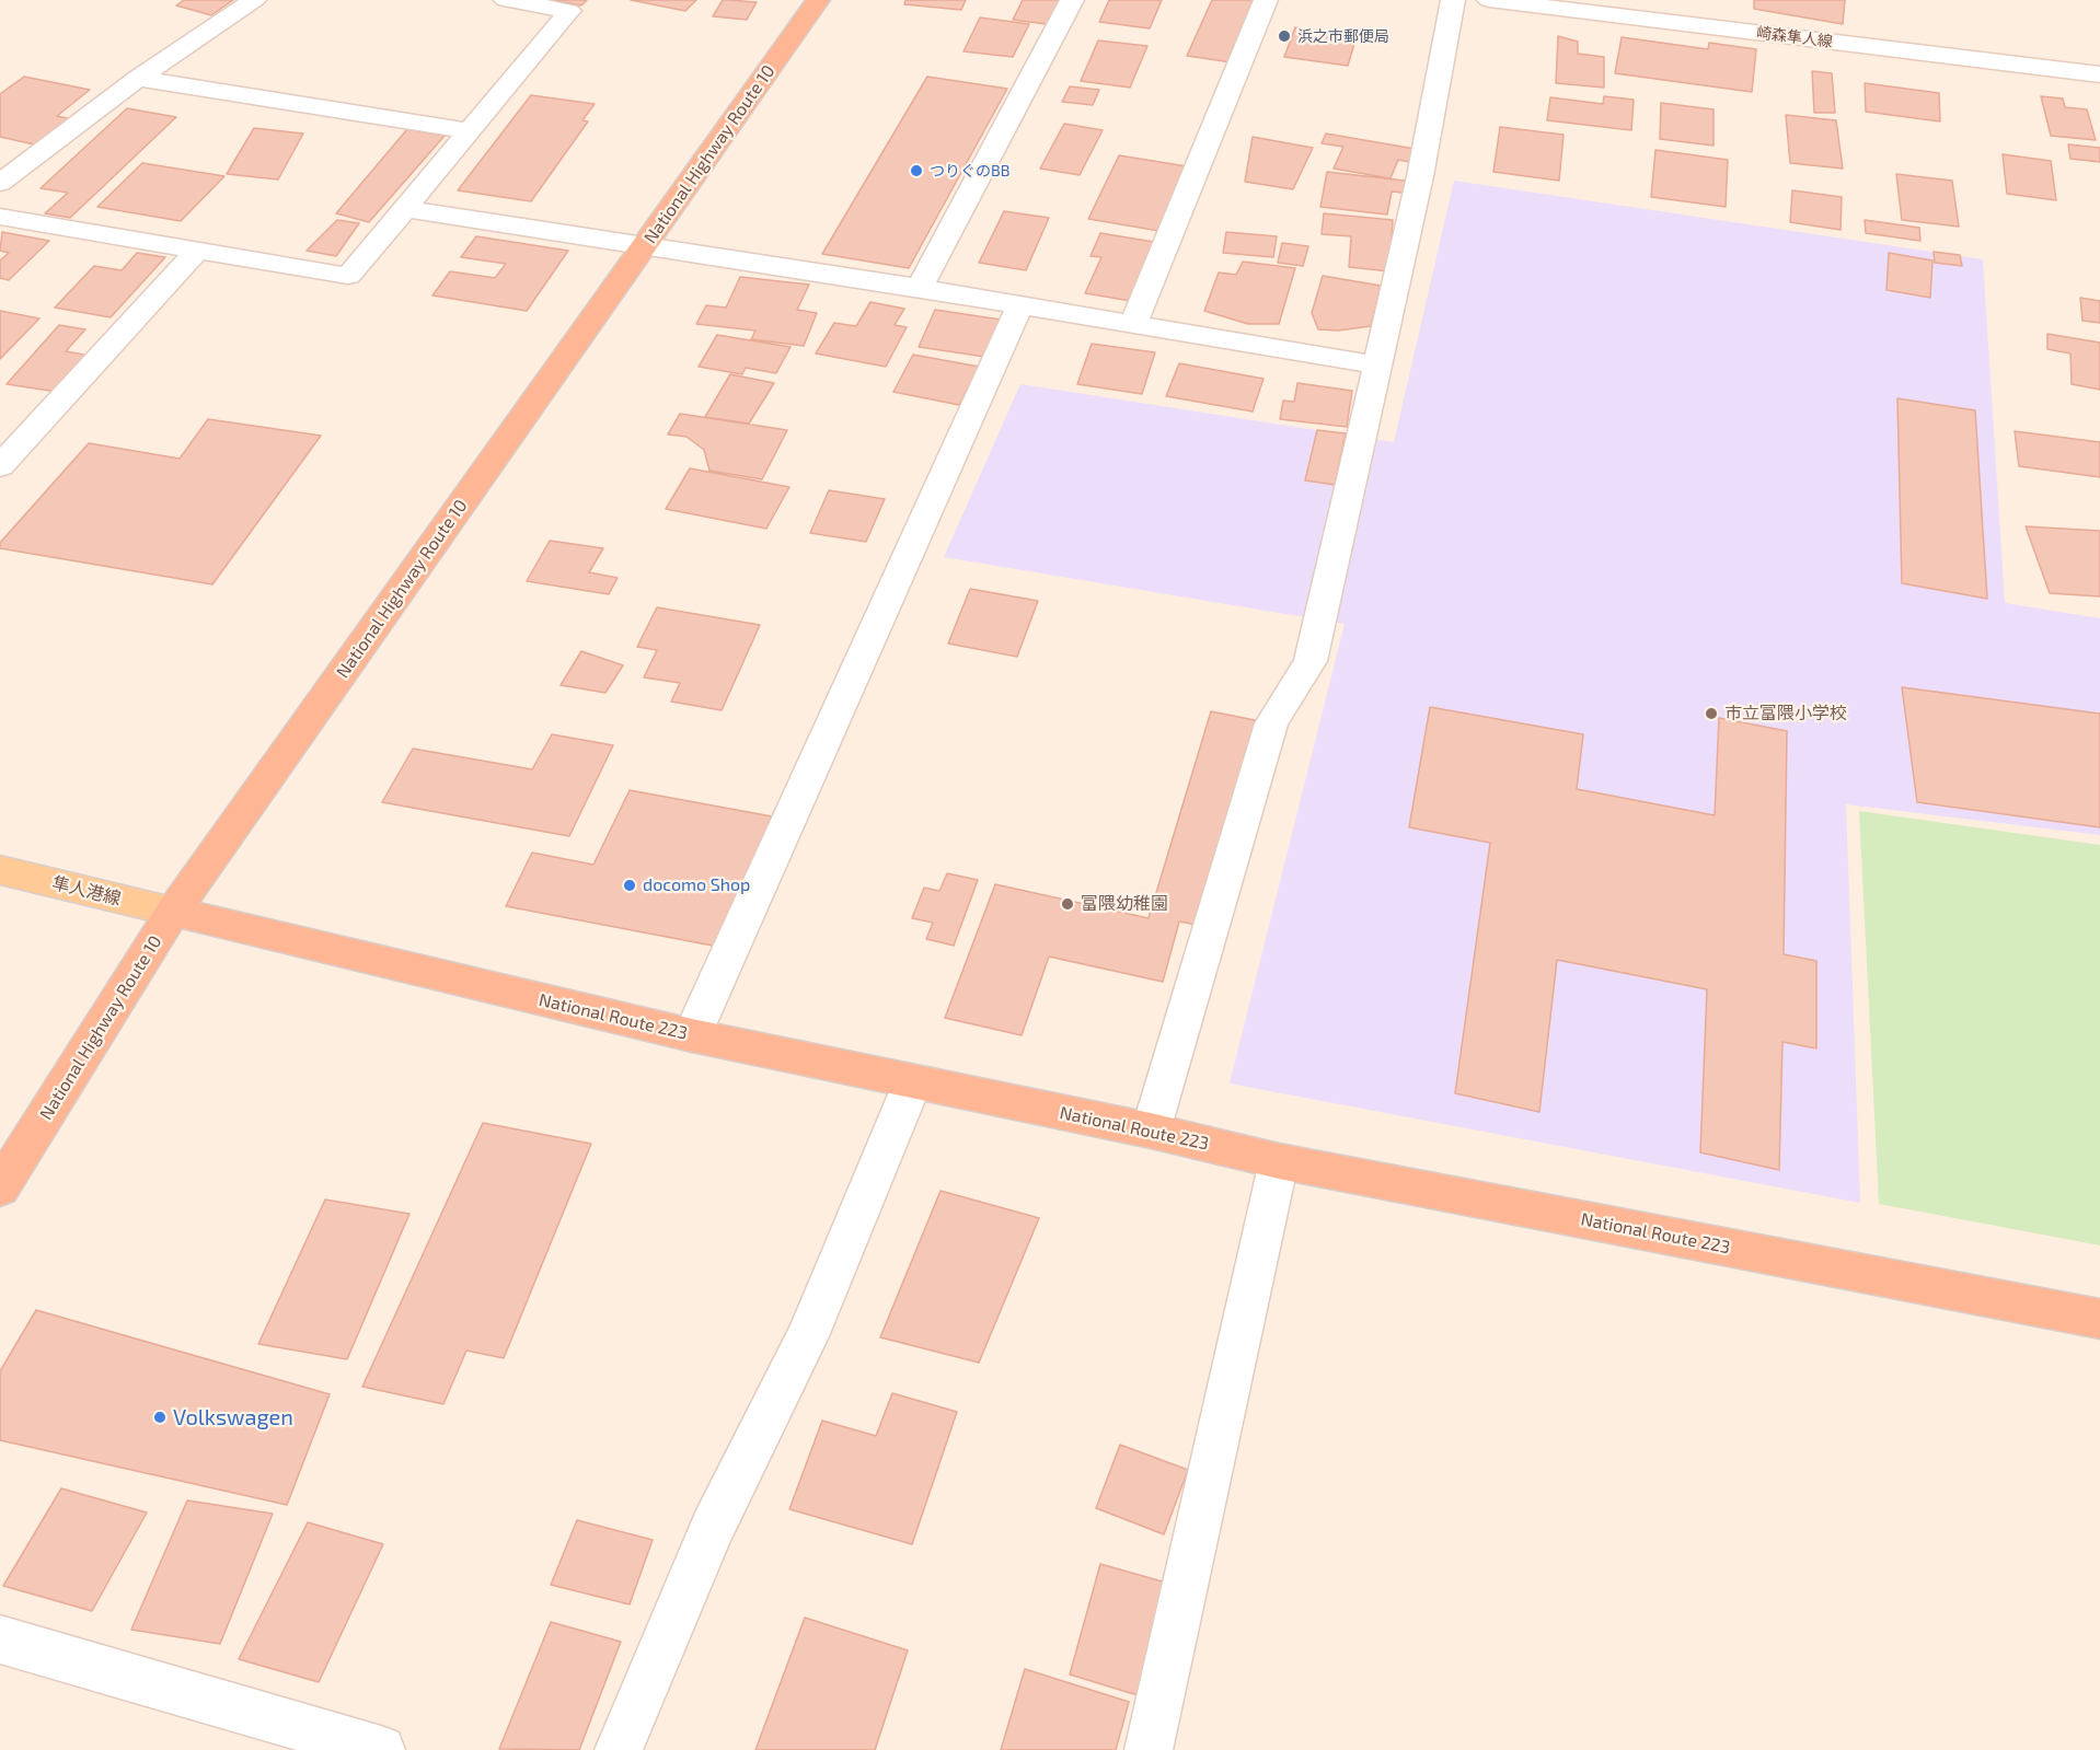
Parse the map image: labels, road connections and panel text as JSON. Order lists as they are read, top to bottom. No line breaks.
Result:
{"streets":{"highway":["National Highway Route 10","National Route 223"],"main road":["隼人港線"],"street":["崎森隼人線"]},"crossings":[["National Highway Route 10","隼人港線"],["National Highway Route 10","National Route 223"],["隼人港線","National Route 223"]],"places":["浜之市郵便局","つりぐのBB","市立富隈小学校","docomo Shop","富隈幼稚園","Volkswagen"]}
